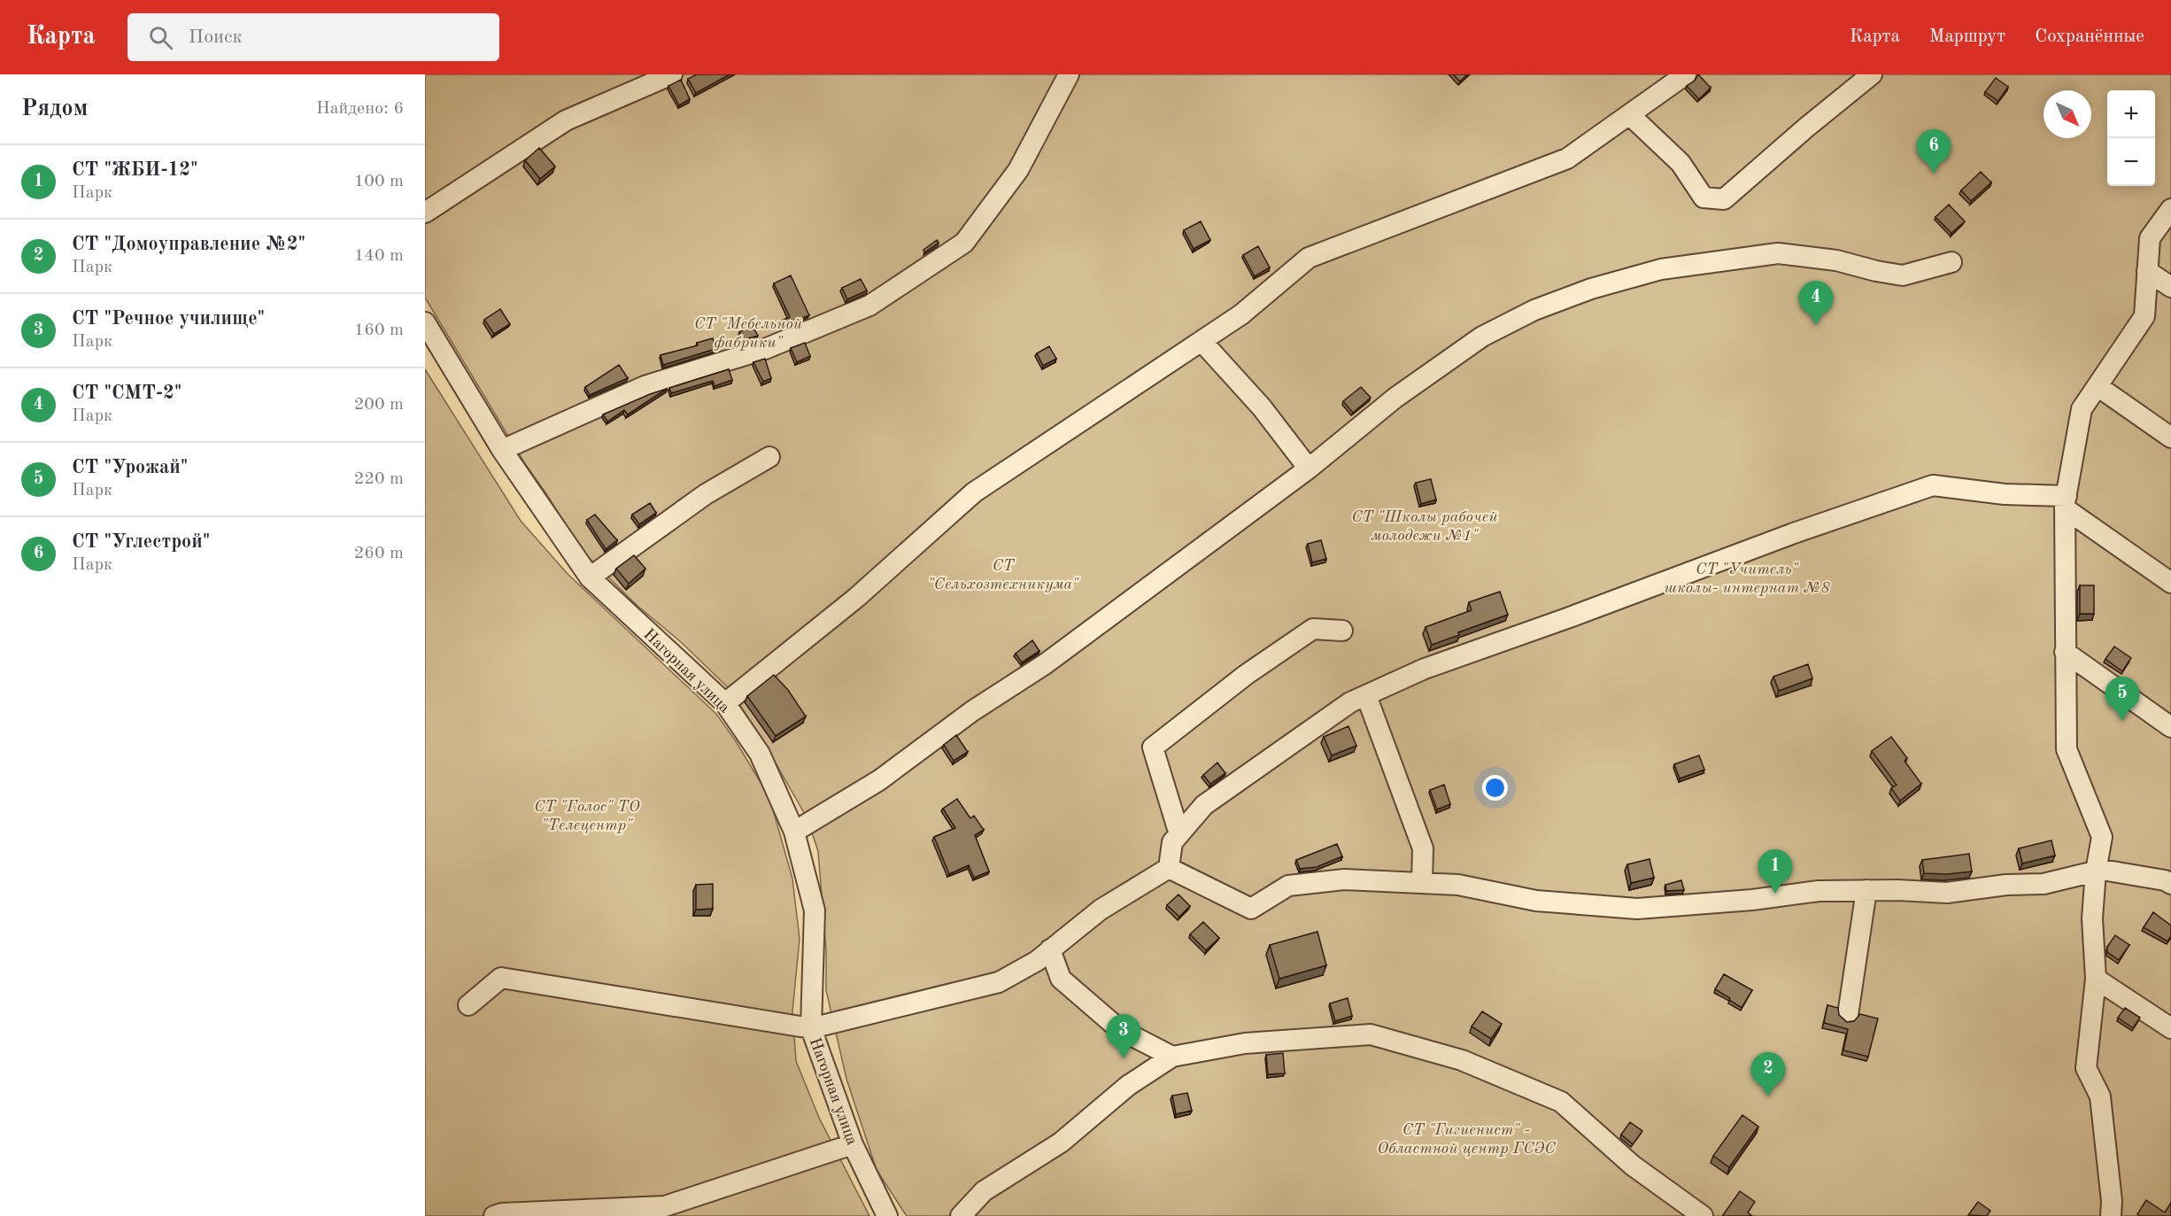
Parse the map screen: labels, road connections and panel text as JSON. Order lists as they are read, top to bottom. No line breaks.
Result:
{"streets":{"street":["Нагорная улица"]},"parks":["СТ \"Мебельной фабрики\"","СТ \"Школы рабочей молодежи №1\"","СТ \"Сельхозтехникума\"","СТ \"Учитель\" школы- интернат №8","СТ \"Голос\" ТО \"Телецентр\"","СТ \"Гигиенист\" - Областной центр ГСЭС"],"north":"bottom right","page":{"header":"Карта","search":"Поиск","nav":["Карта","Маршрут","Сохранённые"],"heading":["Рядом","Найдено: 6"],"map_buttons":["+","−"],"pins":["6","4","5","1","3","2"],"list":[{"mark":"1","name":"СТ \"ЖБИ-12\"","note":"Парк","value":"100 m"},{"mark":"2","name":"СТ \"Домоуправление №2\"","note":"Парк","value":"140 m"},{"mark":"3","name":"СТ \"Речное училище\"","note":"Парк","value":"160 m"},{"mark":"4","name":"СТ \"СМТ-2\"","note":"Парк","value":"200 m"},{"mark":"5","name":"СТ \"Урожай\"","note":"Парк","value":"220 m"},{"mark":"6","name":"СТ \"Углестрой\"","note":"Парк","value":"260 m"}]}}
